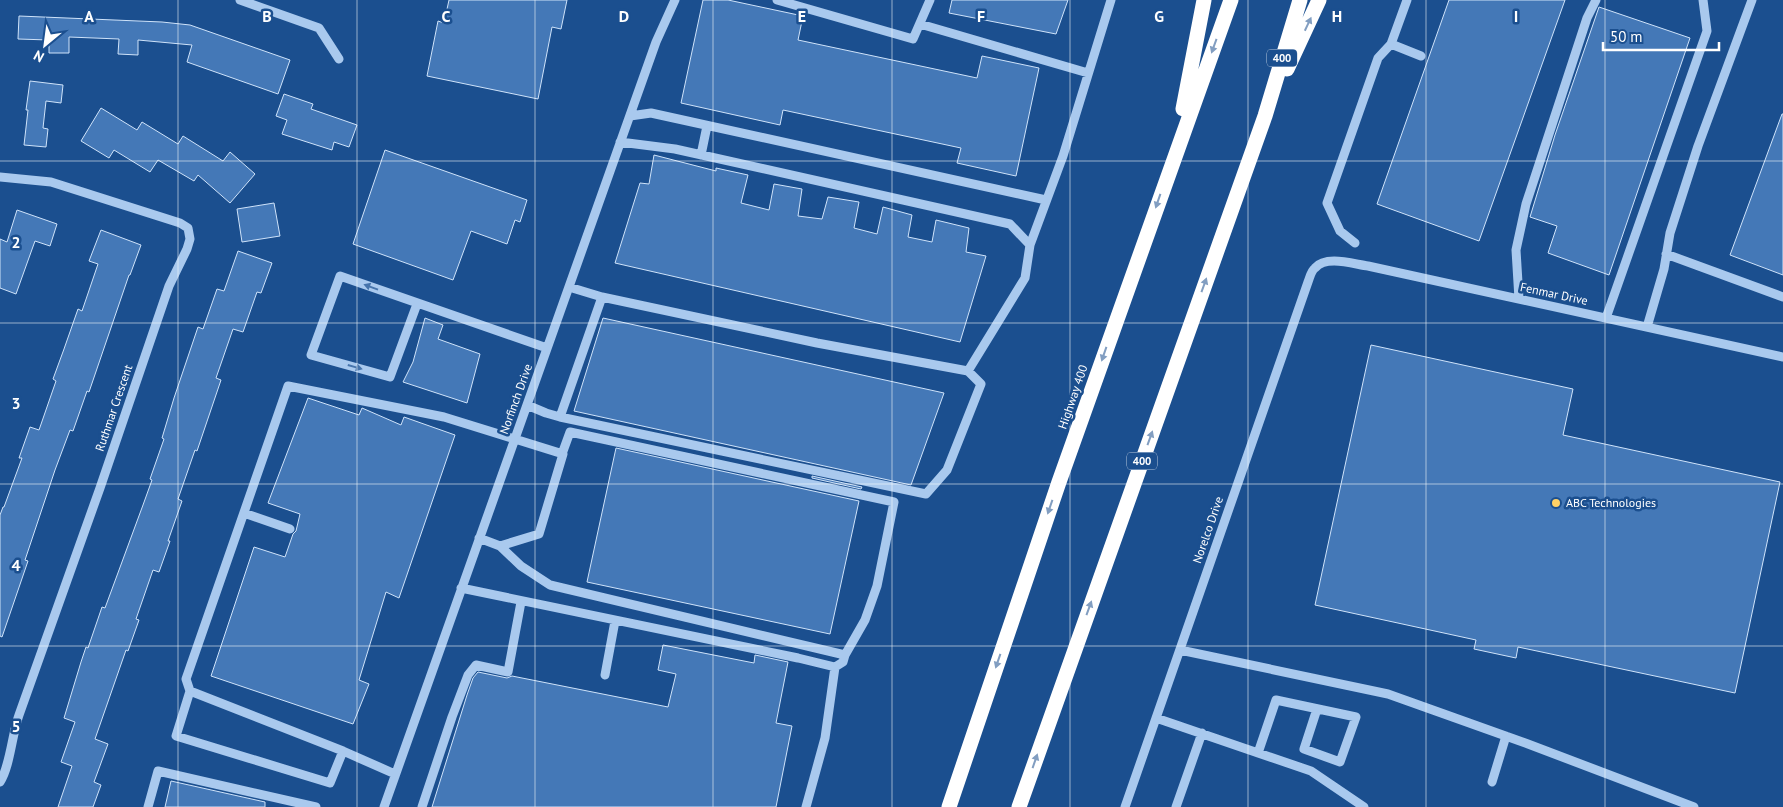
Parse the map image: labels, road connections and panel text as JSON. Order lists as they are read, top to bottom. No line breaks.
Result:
{"streets":{"highway":["400","Highway 400"],"street":["Fenmar Drive","Norfinch Drive","Ruthmar Crescent","Norelco Drive"]},"crossings":[["Fenmar Drive","Norelco Drive"]],"places":["ABC Technologies"],"scale_bar":"50 m","north":"bottom left","grid":{"columns":["A","B","C","D","E","F","G","H","I"],"rows":["2","3","4","5"]}}
